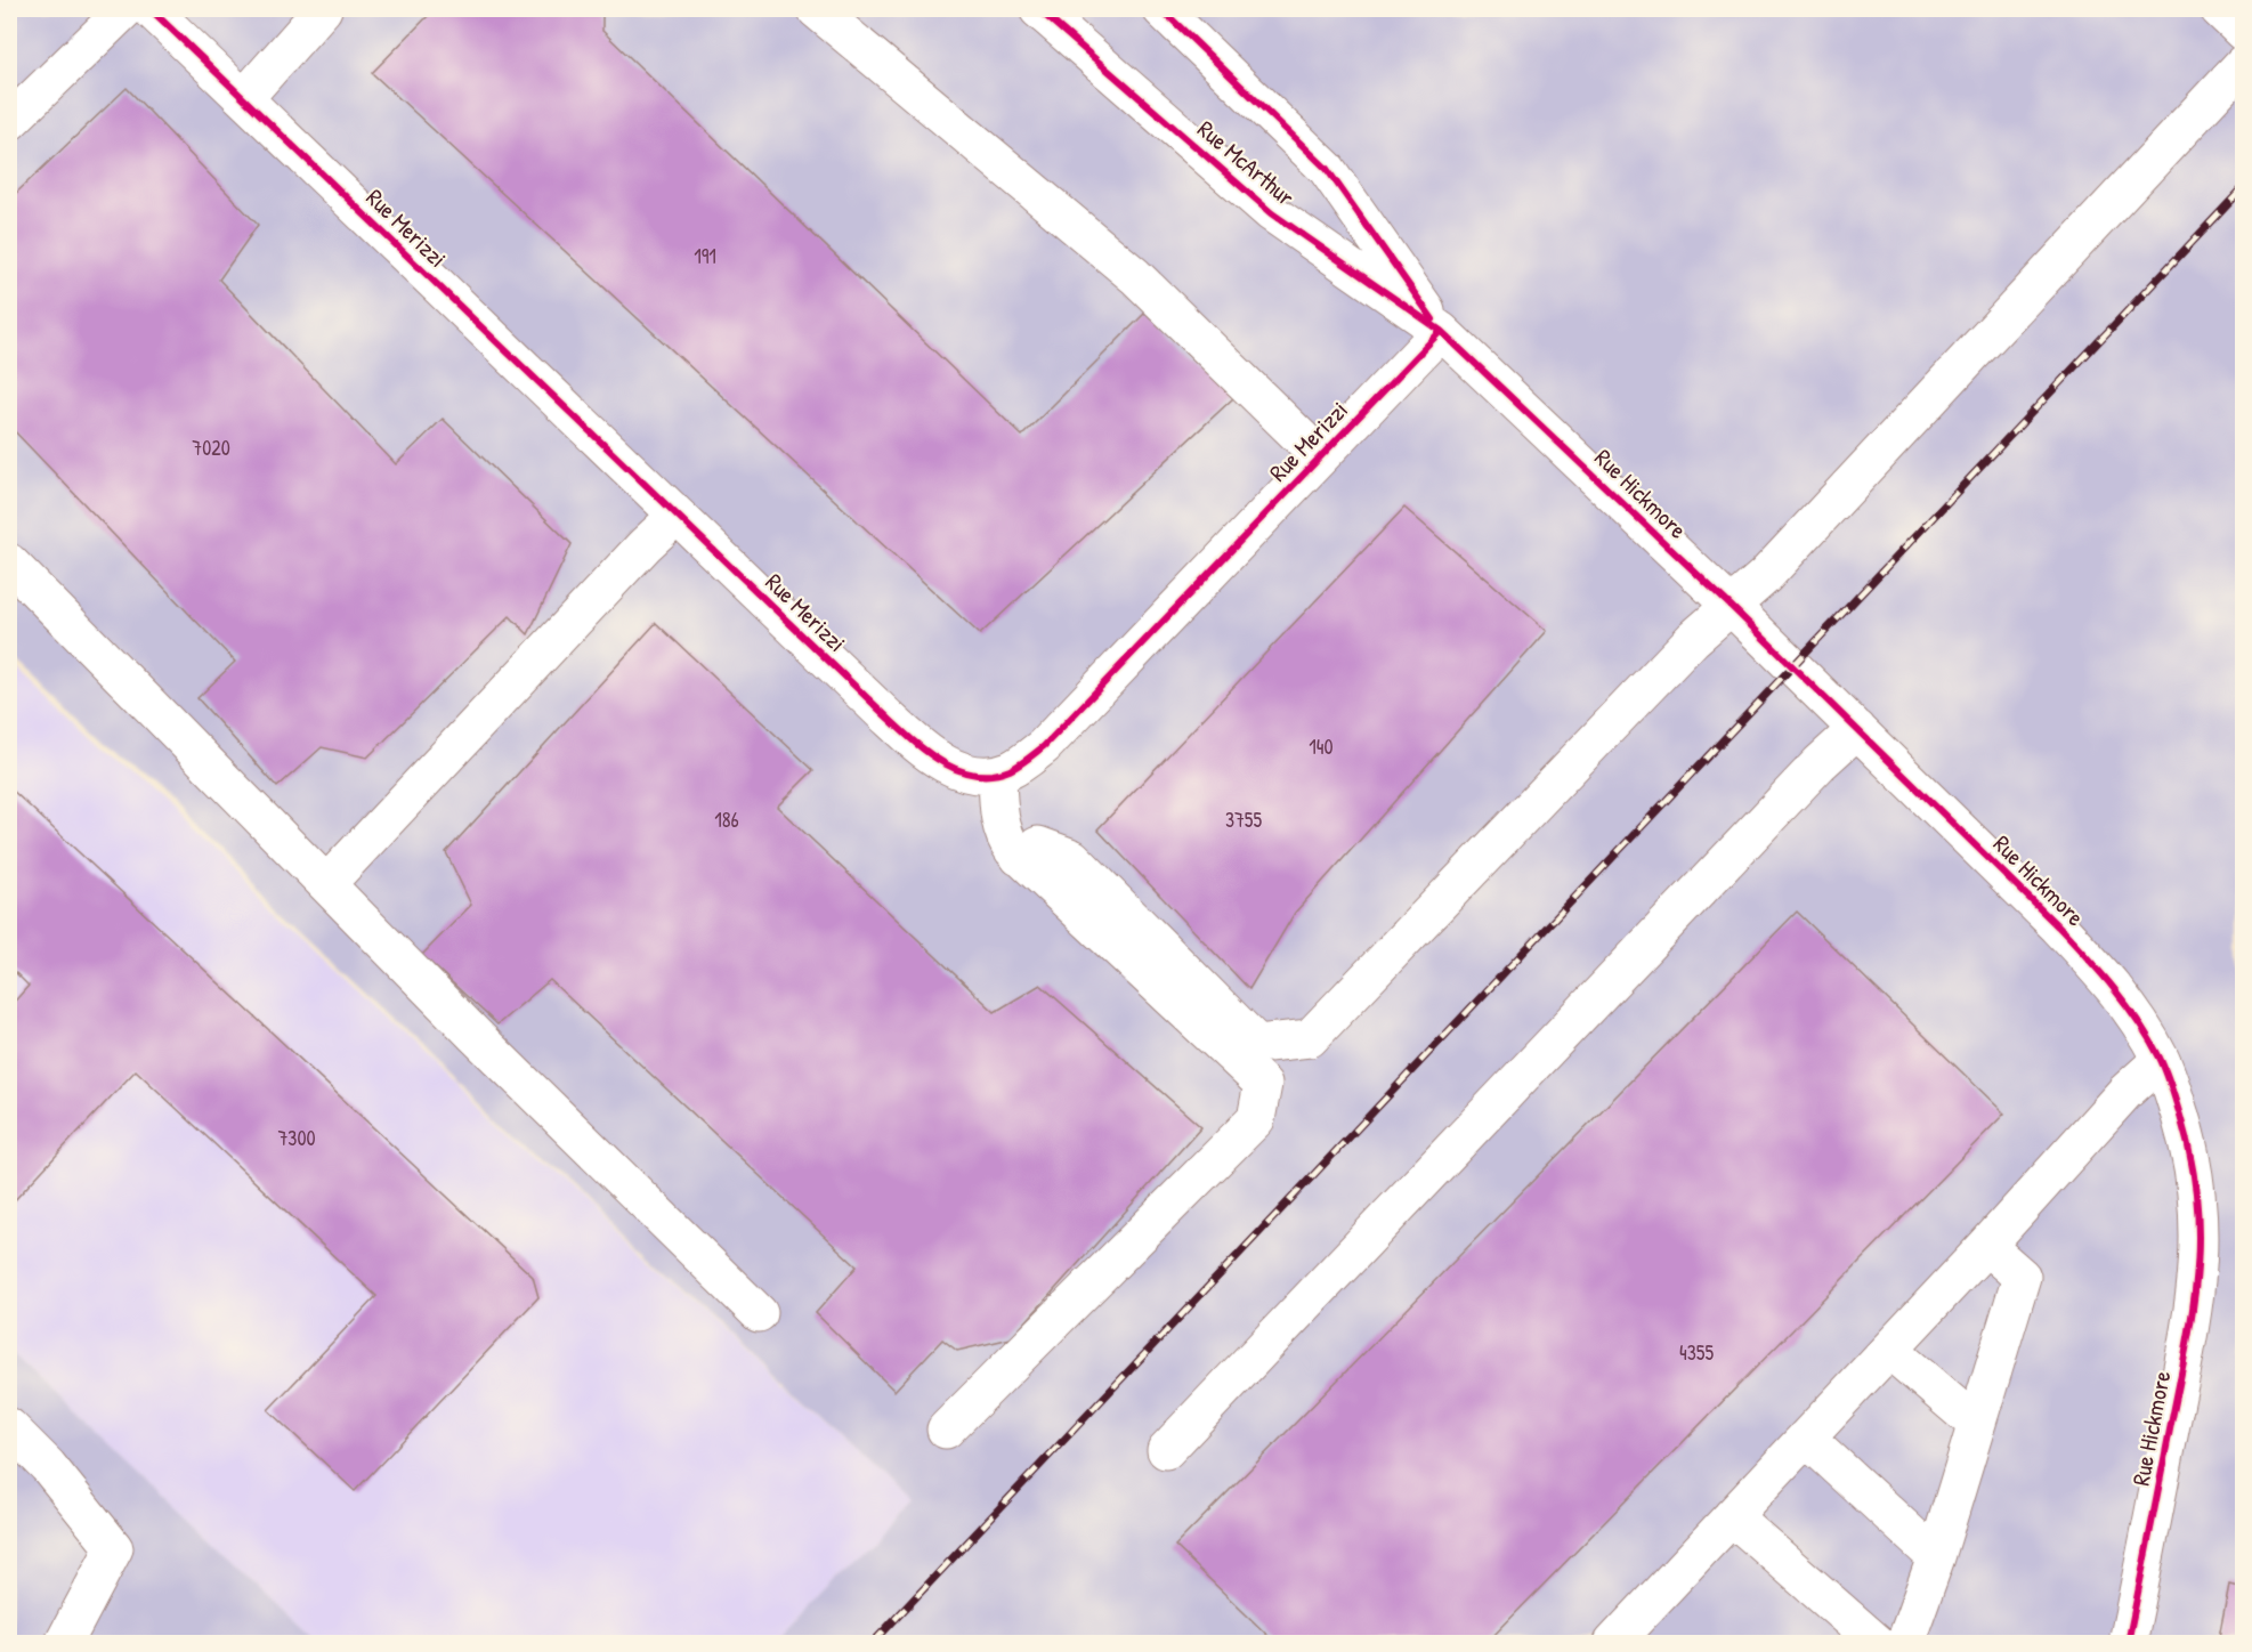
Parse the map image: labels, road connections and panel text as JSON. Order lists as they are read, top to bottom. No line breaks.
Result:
{"streets":{"street":["Rue McArthur","Rue Merizzi","Rue Hickmore"]},"crossings":[["Rue McArthur","Rue Merizzi"],["Rue McArthur","Rue Hickmore"],["Rue Merizzi","Rue Hickmore"]],"house_numbers":["191","7020","140","186","3755","7300","4355"]}
